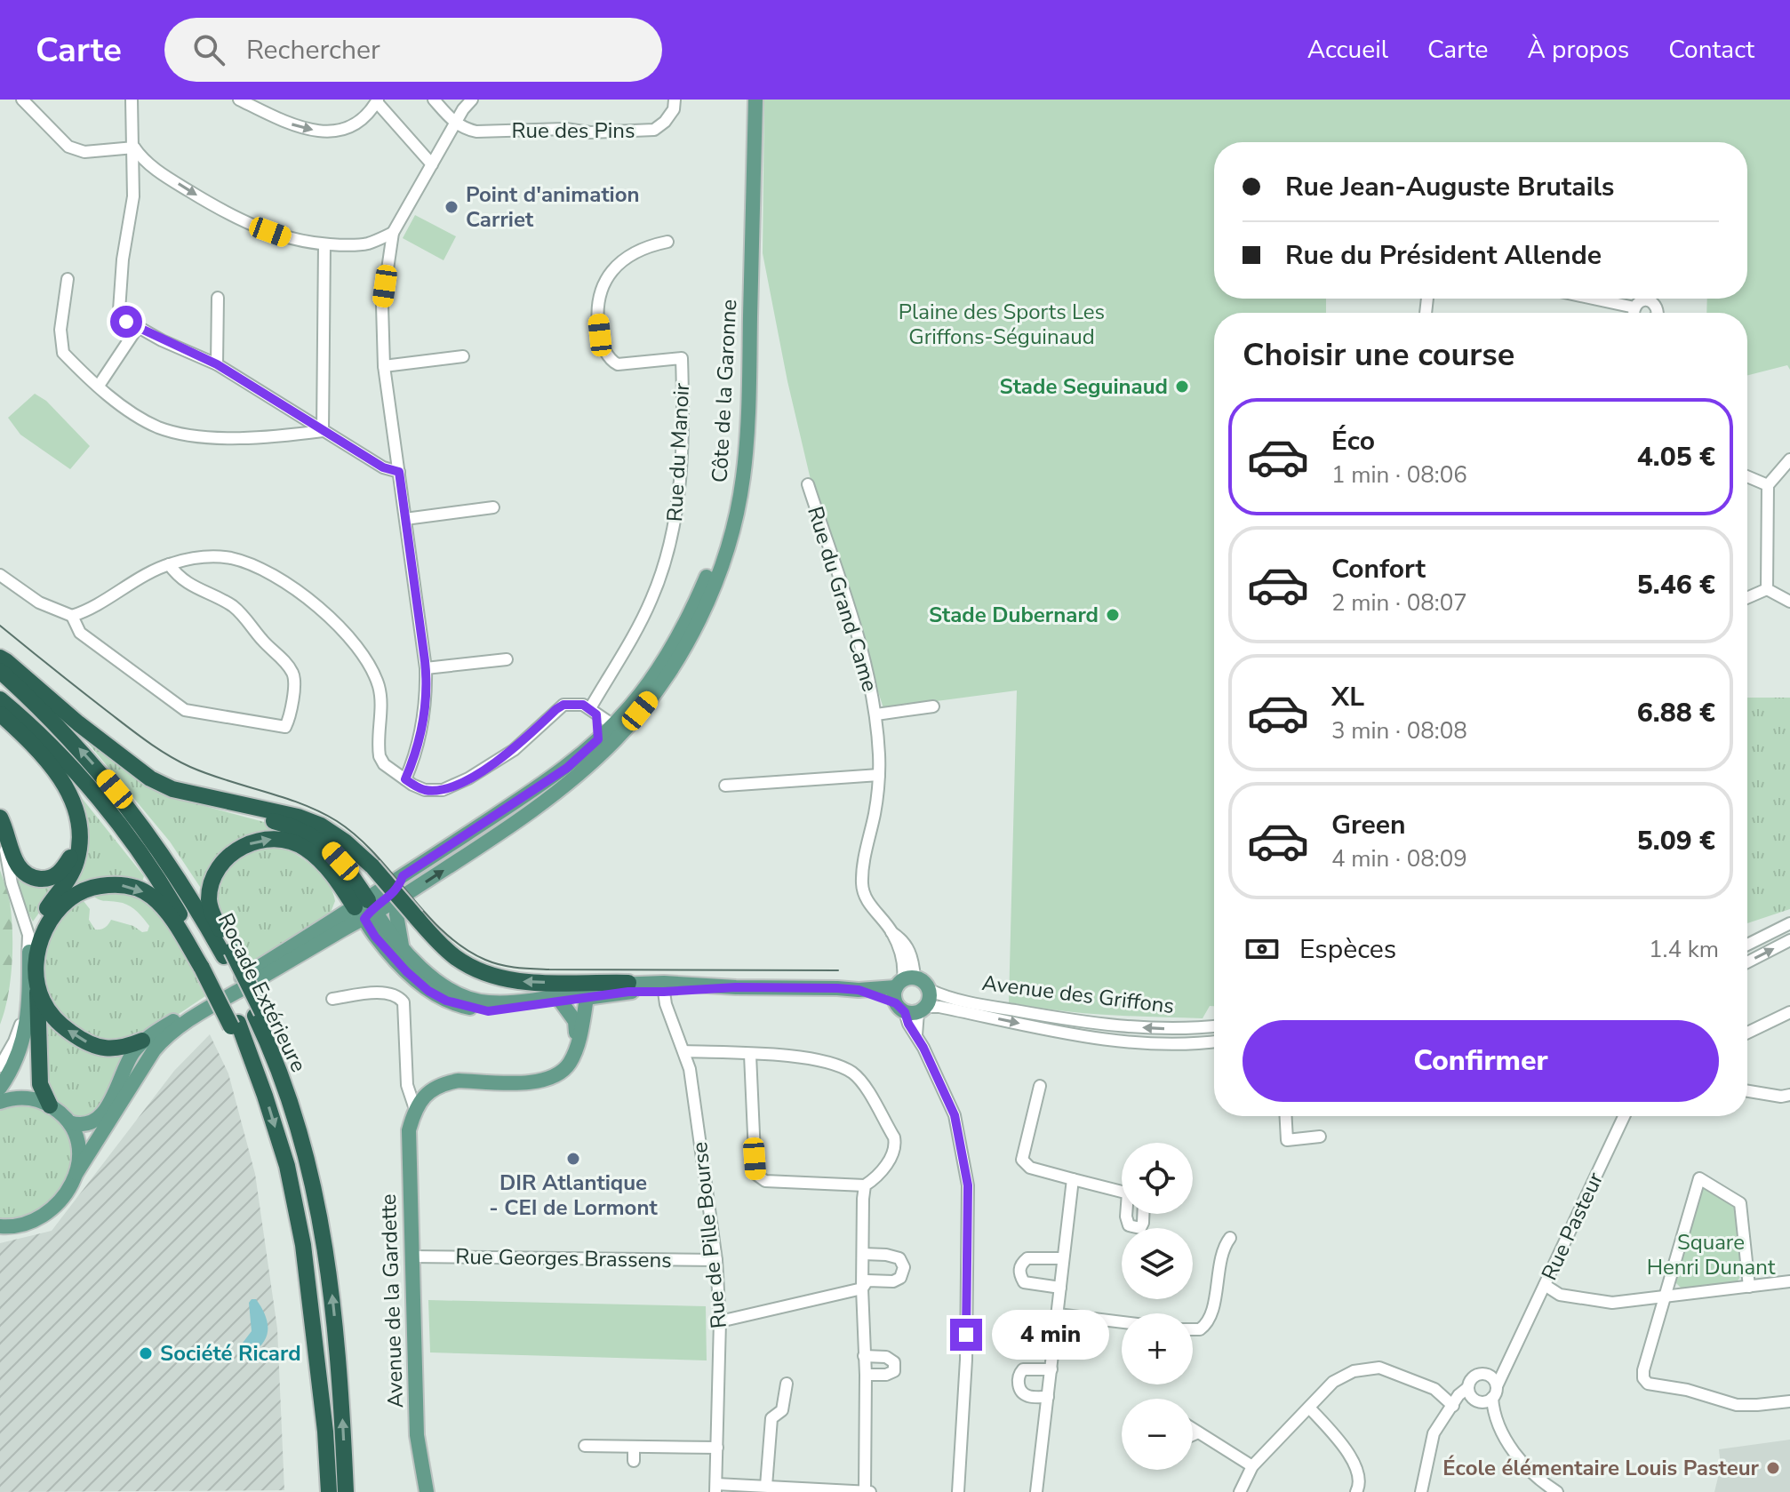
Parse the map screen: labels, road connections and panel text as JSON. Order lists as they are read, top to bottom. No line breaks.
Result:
{"streets":{"highway":["Rocade Extérieure"],"main road":["Côte de la Garonne","Avenue des Griffons","Avenue de la Gardette"],"street":["Rue des Pins","Rue du Manoir","Rue du Grand Came","Rue Pasteur","Rue de Pille Bourse","Rue Georges Brassens"]},"crossings":[["Rue du Grand Came","Avenue des Griffons"],["Rue de Pille Bourse","Rue Georges Brassens"],["Rue Georges Brassens","Avenue de la Gardette"]],"parks":["Plaine des Sports Les Griffons-Séguinaud","Square Henri Dunant"],"places":["Point d'animation Carriet","Stade Seguinaud","Stade Dubernard","DIR Atlantique - CEI de Lormont","Société Ricard","École élémentaire Louis Pasteur"],"page":{"header":"Carte","search":"Rechercher","nav":["Accueil","Carte","À propos","Contact"],"banner":["Rue Jean-Auguste Brutails","Rue du Président Allende"],"heading":"Choisir une course","list":[{"name":"Éco","note":"1 min · 08:06","value":"4.05 €"},{"name":"Confort","note":"2 min · 08:07","value":"5.46 €"},{"name":"XL","note":"3 min · 08:08","value":"6.88 €"},{"name":"Green","note":"4 min · 08:09","value":"5.09 €"}],"pay":["Espèces","1.4 km"],"buttons":"Confirmer","map_buttons":["+","−"],"bubble":"4 min"}}
